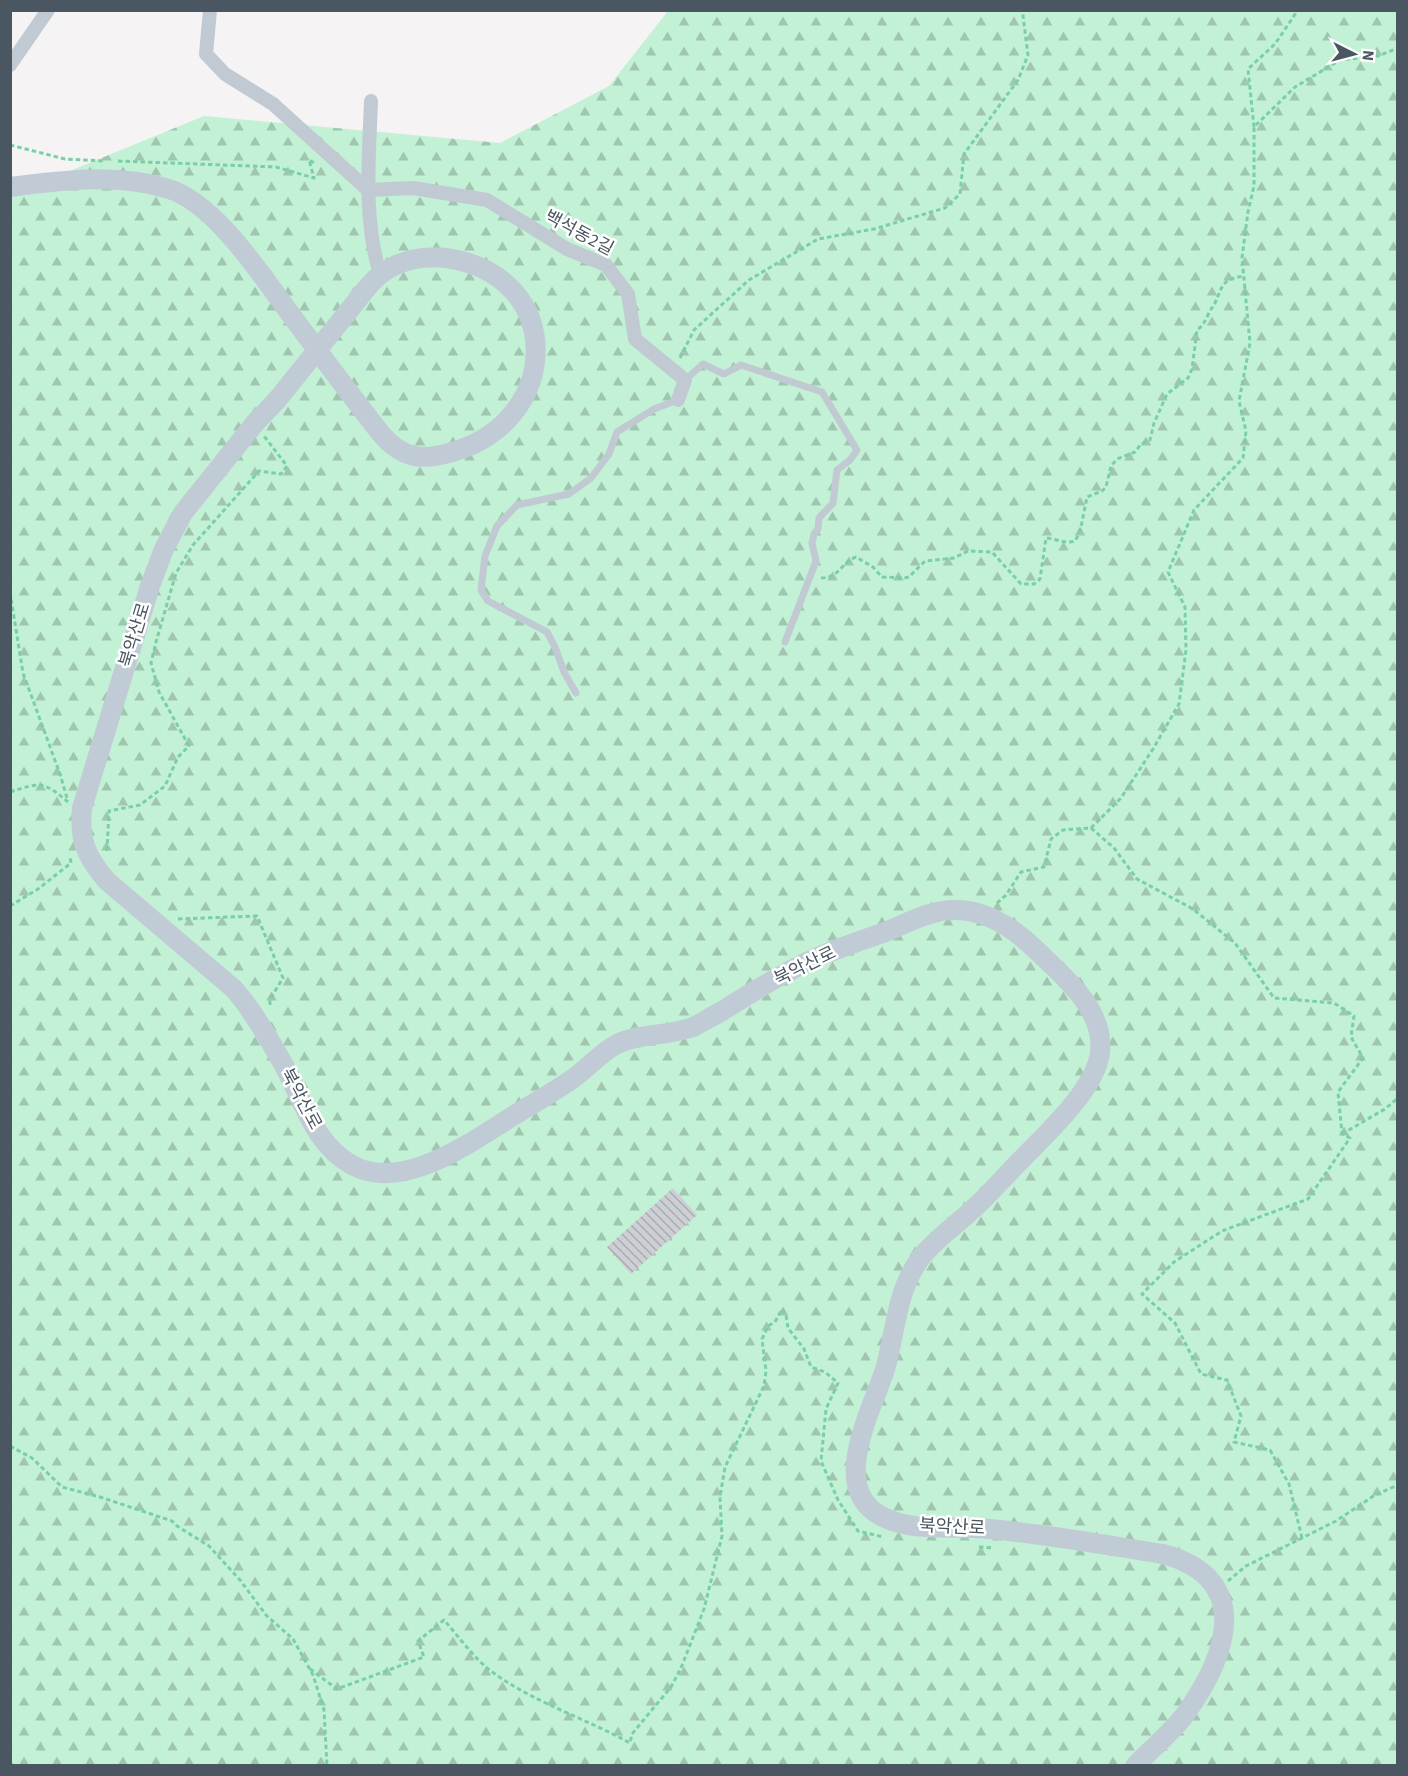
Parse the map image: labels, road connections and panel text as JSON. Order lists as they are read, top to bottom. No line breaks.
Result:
{"streets":{"street":["백석동2길","북악산로"]},"north":"right"}
